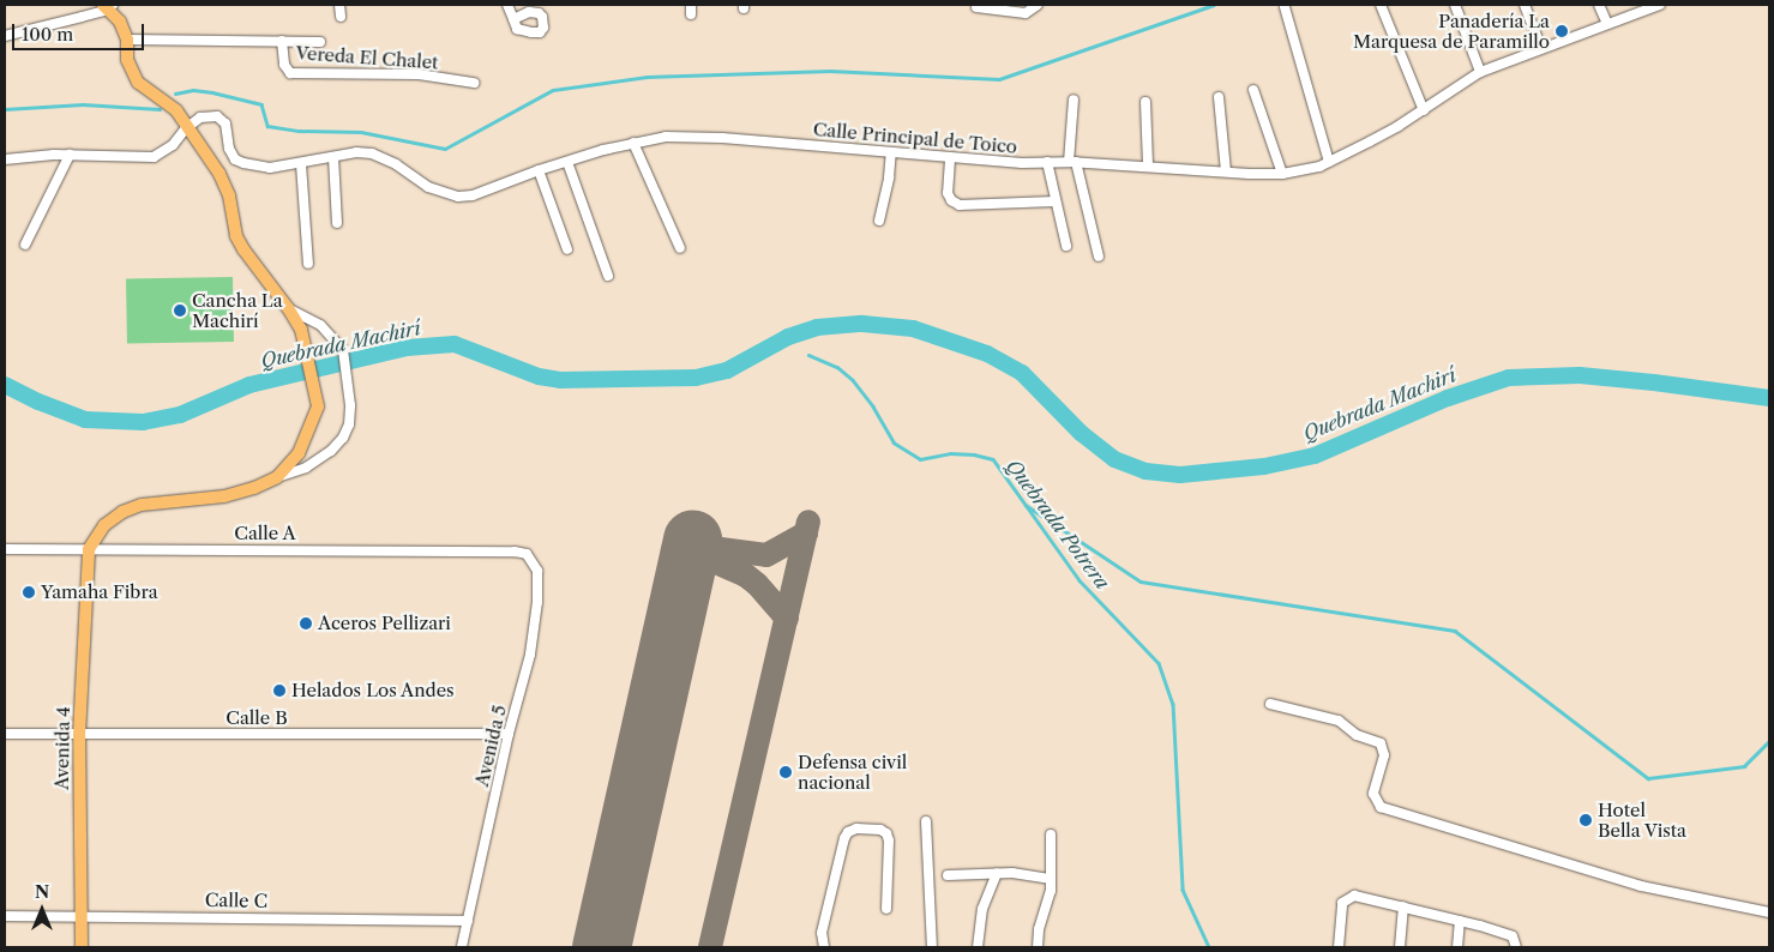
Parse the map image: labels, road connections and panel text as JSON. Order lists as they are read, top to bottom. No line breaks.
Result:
{"streets":{"main road":["Avenida 4"],"street":["Vereda El Chalet","Calle Principal de Toico","Calle A","Calle B","Avenida 5","Calle C"]},"crossings":[["Calle A","Avenida 5"],["Calle A","Avenida 4"],["Calle B","Avenida 5"],["Calle B","Avenida 4"],["Avenida 5","Calle C"],["Avenida 4","Calle C"]],"water":["Quebrada Machirí","Quebrada Potrera"],"places":["Panadería La Marquesa de Paramillo","Cancha La Machirí","Yamaha Fibra","Aceros Pellizari","Helados Los Andes","Defensa civil nacional","Hotel Bella Vista"],"scale_bar":"100 m","north":"top"}
